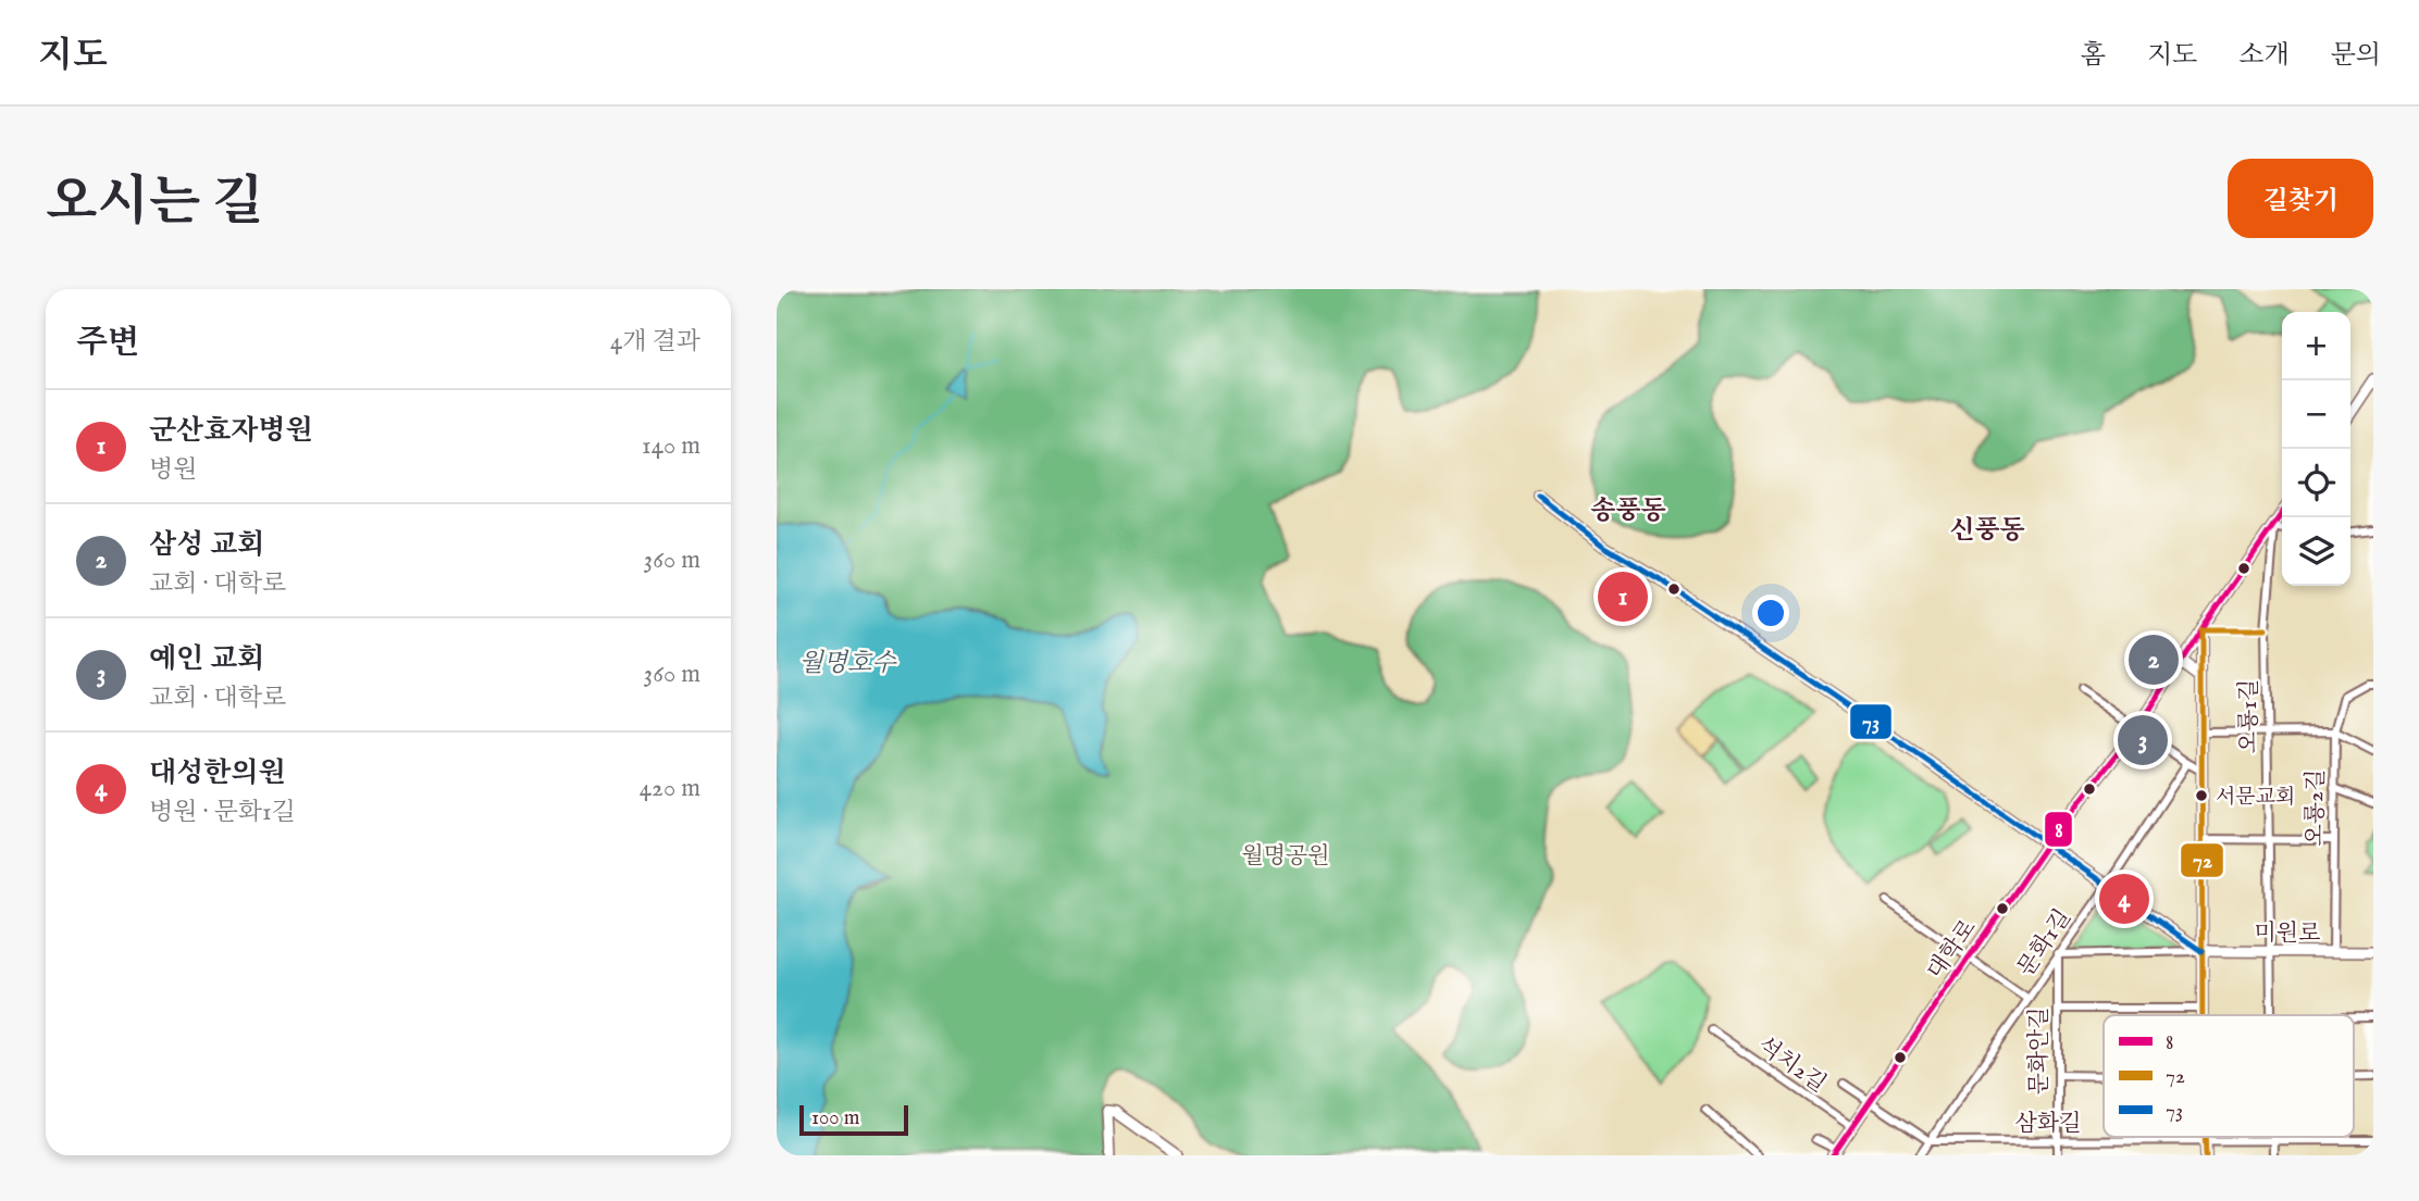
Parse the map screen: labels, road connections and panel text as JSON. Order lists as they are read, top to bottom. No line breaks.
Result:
{"streets":{"street":["오룡1길","오룡2길","미원로","문화1길","대학로","문화안길","석치2길","삼화길"]},"crossings":[["오룡1길","미원로"],["오룡1길","대학로"],["오룡1길","삼화길"],["오룡2길","미원로"],["문화1길","문화안길"],["문화1길","삼화길"],["대학로","석치2길"],["문화안길","삼화길"]],"districts":["송풍동","신풍동"],"water":["월명호수"],"parks":["월명공원"],"places":["서문교회"],"lines":["transit line 73","transit line 8","transit line 72"],"legend":["8","72","73"],"scale_bar":"100 m","page":{"header":"지도","nav":["홈","지도","소개","문의"],"title":"오시는 길","buttons":"길찾기","heading":["주변","4개 결과"],"map_buttons":["+","−"],"list":[{"mark":"1","name":"군산효자병원","note":"병원","value":"140 m"},{"mark":"2","name":"삼성 교회","note":"교회 · 대학로","value":"360 m"},{"mark":"3","name":"예인 교회","note":"교회 · 대학로","value":"360 m"},{"mark":"4","name":"대성한의원","note":"병원 · 문화1길","value":"420 m"}],"pins":["1","2","3","4"],"scale":"100 m"}}
